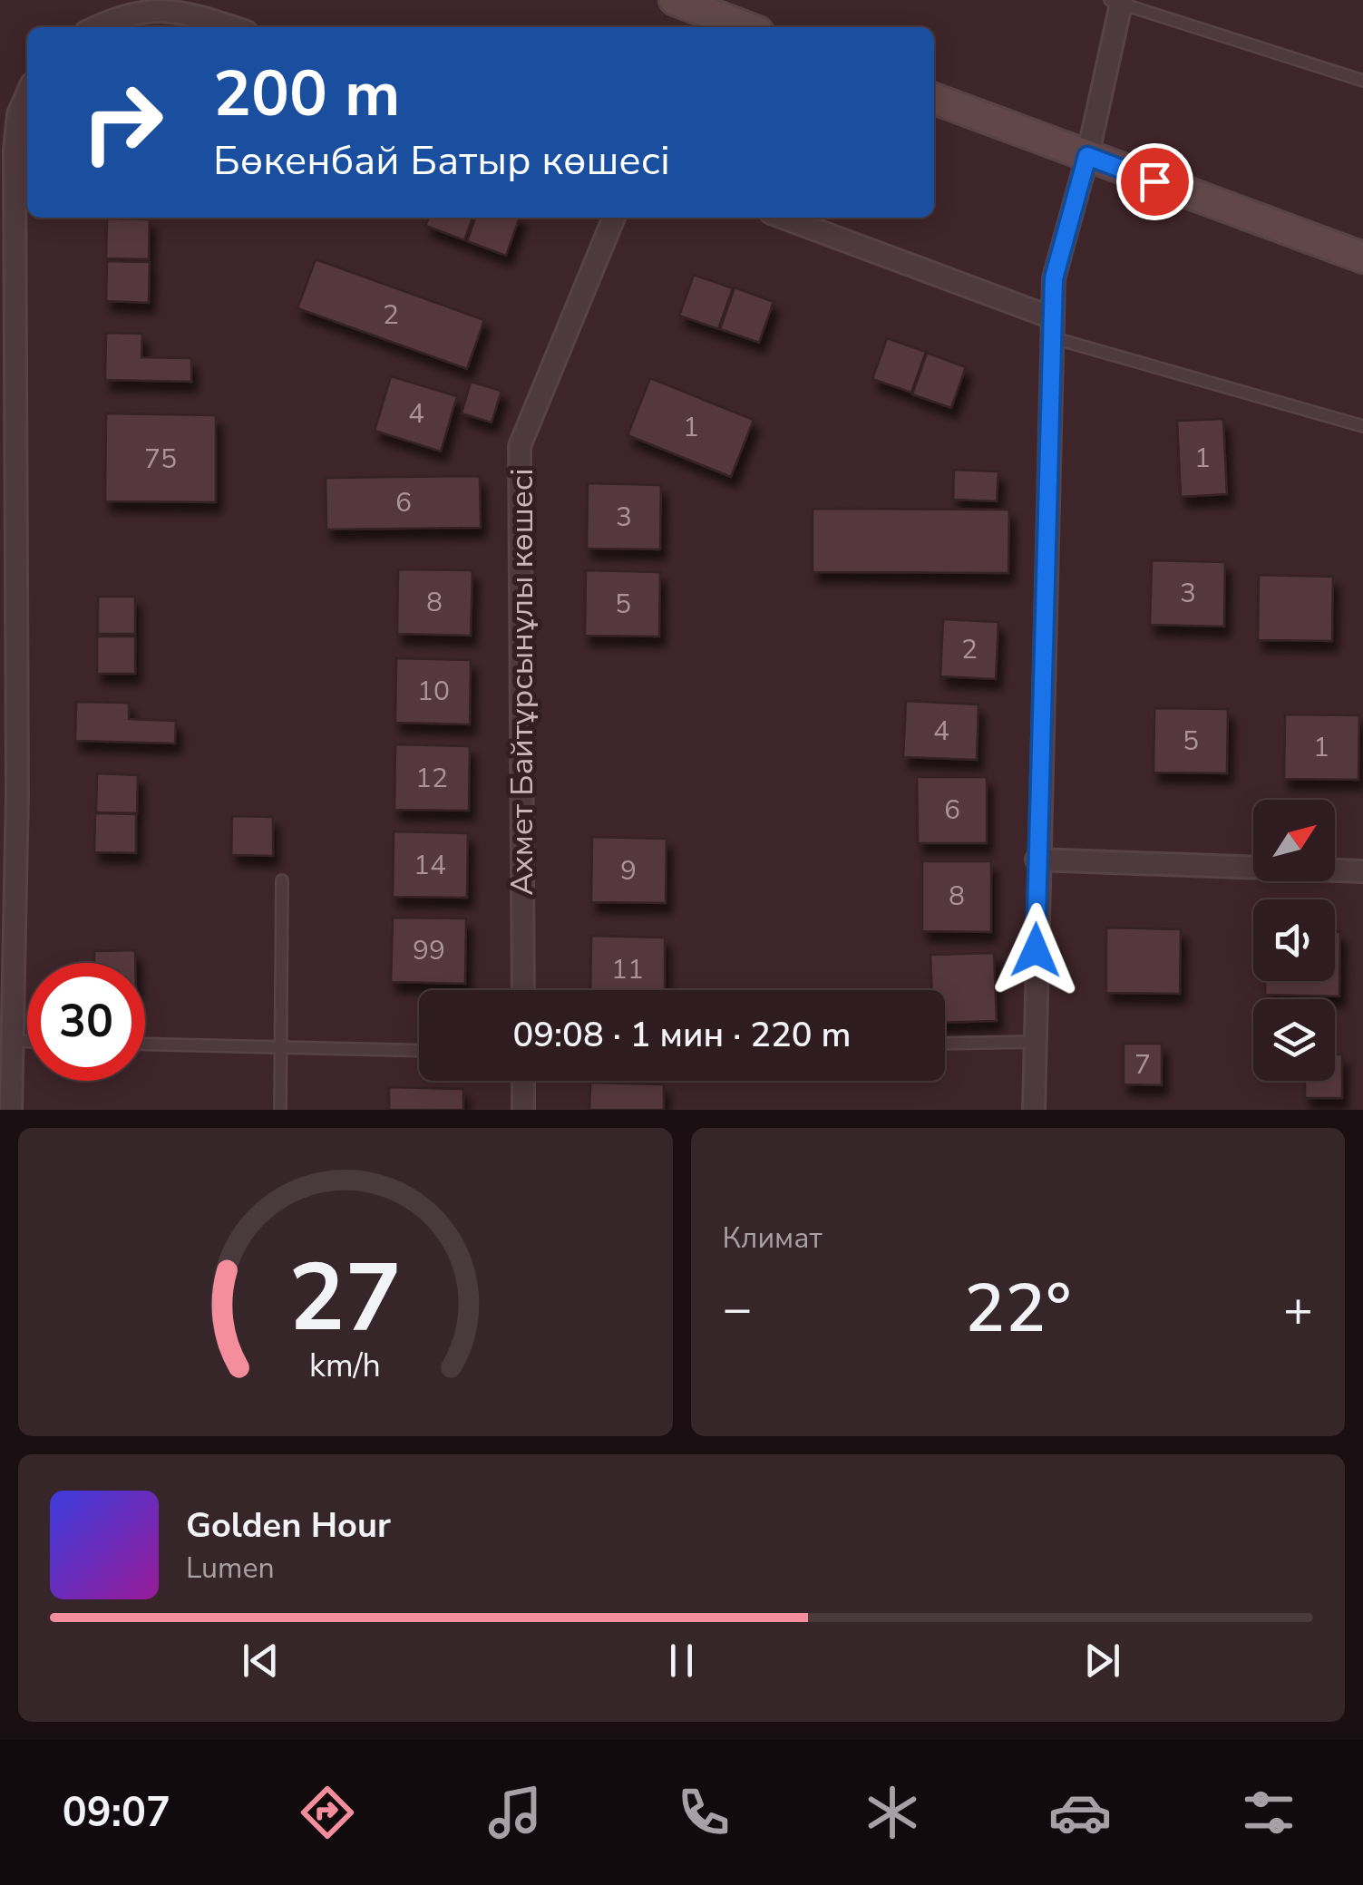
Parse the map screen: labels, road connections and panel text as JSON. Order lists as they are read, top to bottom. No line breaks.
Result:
{"streets":{"street":["Ахмет Байтұрсынұлы көшесі"]},"house_numbers":["2","4","1","1","75","6","3","3","8","5","2","10","4","5","1","12","6","14","9","8","99","11","7"],"north":"top right","page":{"turn":["200 m","Бөкенбай Батыр көшесі"],"limit":"30","trip":"09:08 · 1 мин · 220 m","tile":"Климат","heat":["−","22°","+"],"song":["Golden Hour","Lumen"],"tabs":"09:07","gauge":["27","km/h"]}}
